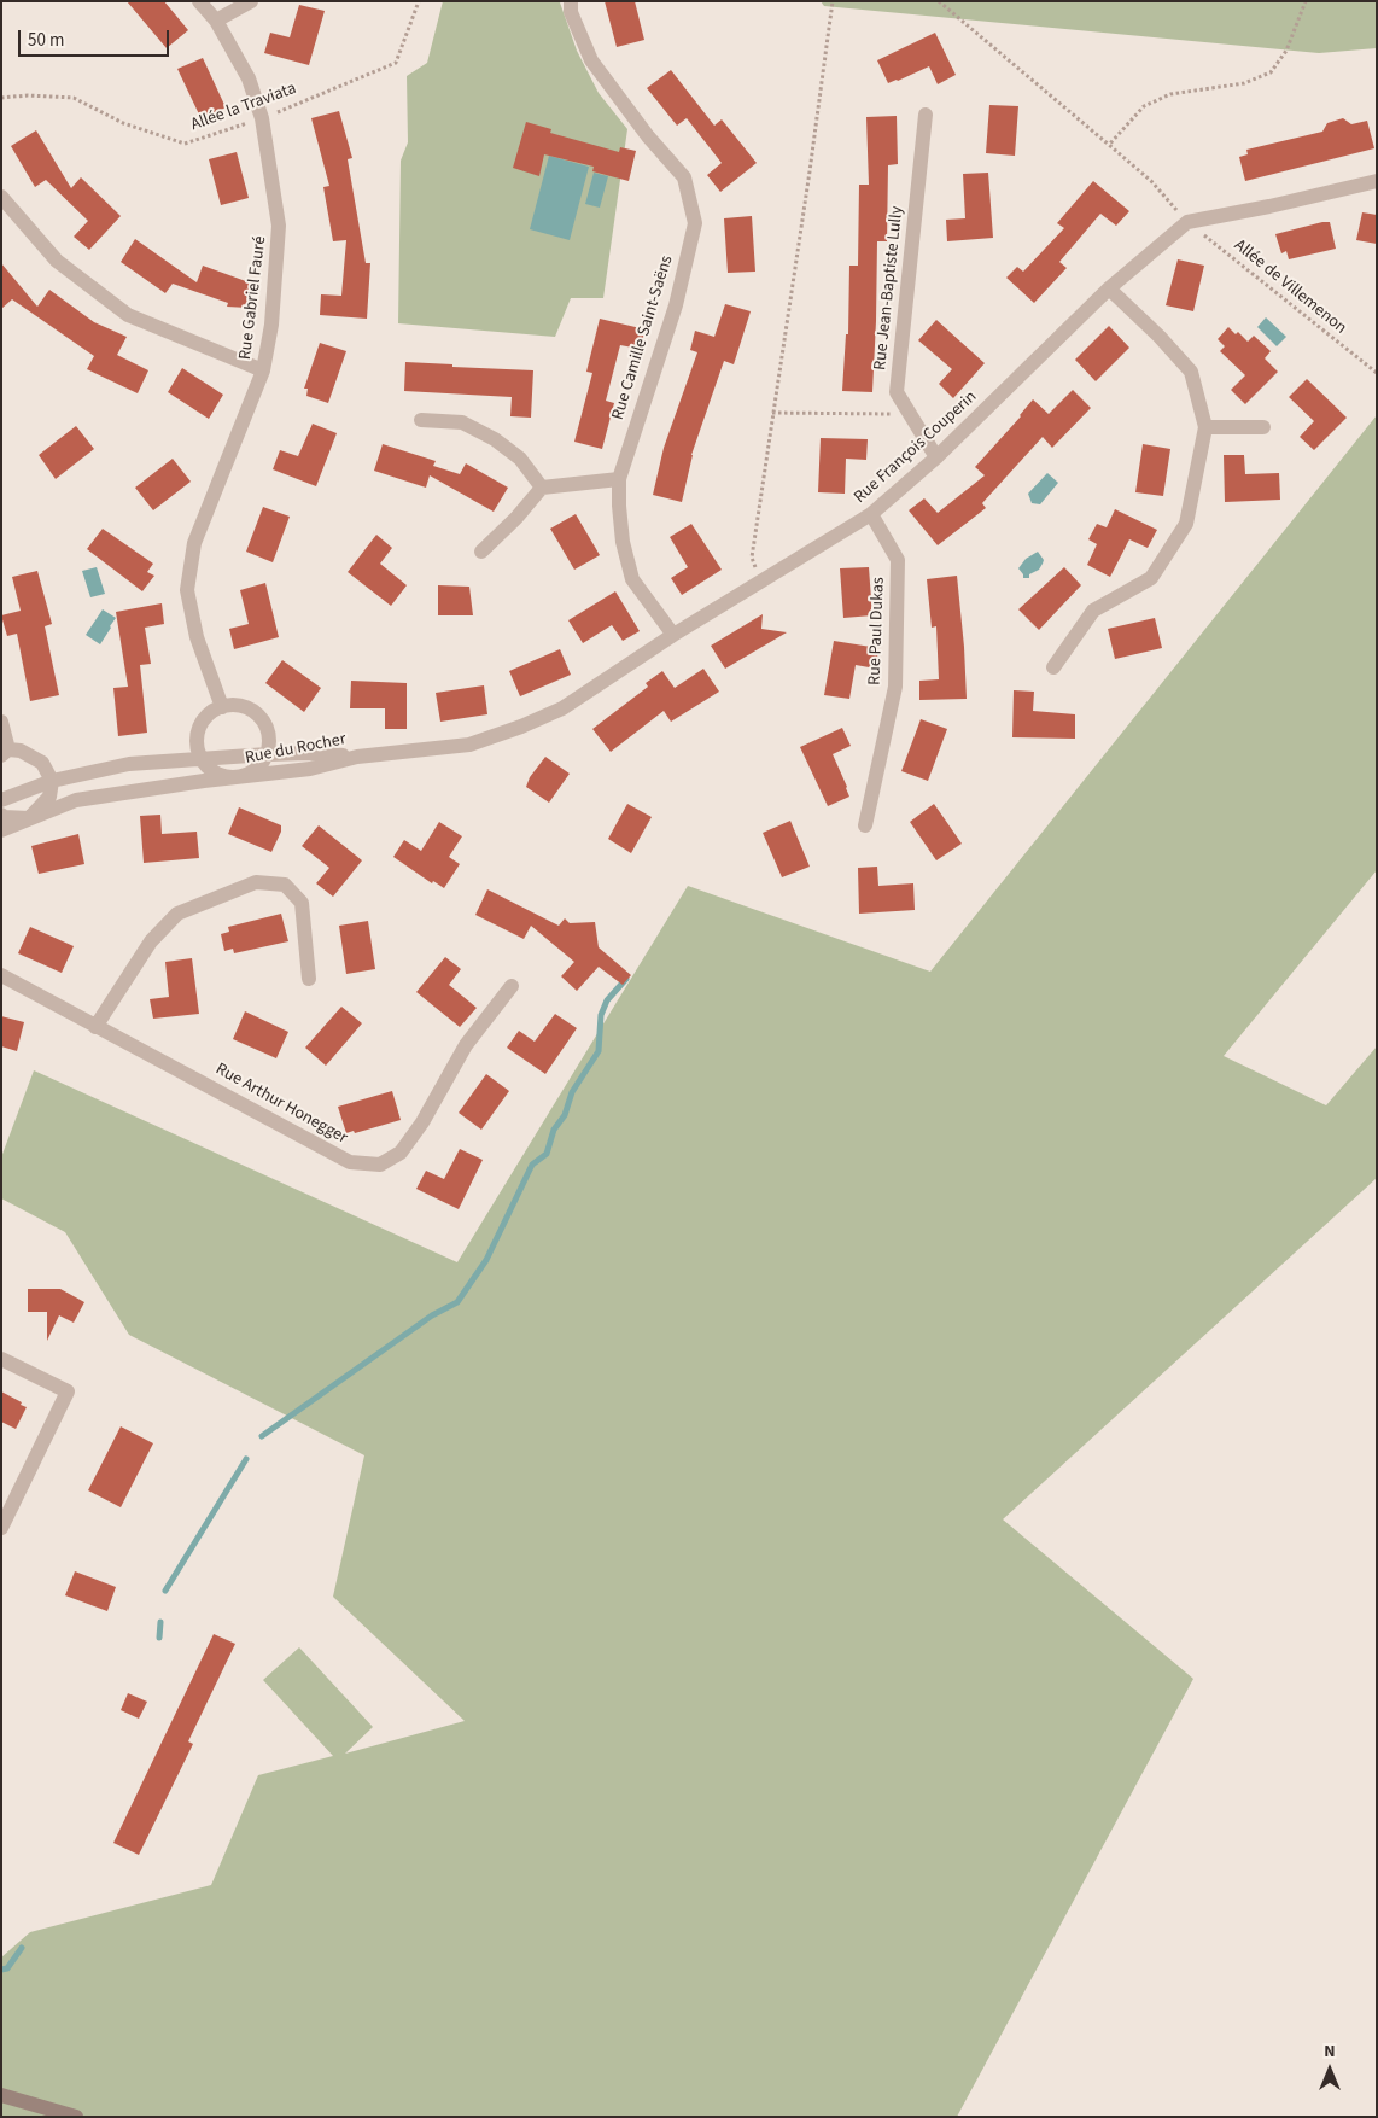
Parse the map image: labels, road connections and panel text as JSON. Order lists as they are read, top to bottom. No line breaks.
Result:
{"streets":{"street":["Rue Jean-Baptiste Lully","Rue Gabriel Fauré","Rue Camille Saint-Saëns","Rue François Couperin","Rue Paul Dukas","Rue du Rocher","Rue Arthur Honegger"],"path":["Allée la Traviata","Allée de Villemenon"]},"crossings":[["Allée la Traviata","Rue Gabriel Fauré"],["Allée de Villemenon","Rue François Couperin"],["Rue Jean-Baptiste Lully","Rue François Couperin"],["Rue Camille Saint-Saëns","Rue François Couperin"],["Rue François Couperin","Rue Paul Dukas"],["Rue François Couperin","Rue du Rocher"]],"scale_bar":"50 m","north":"top"}
